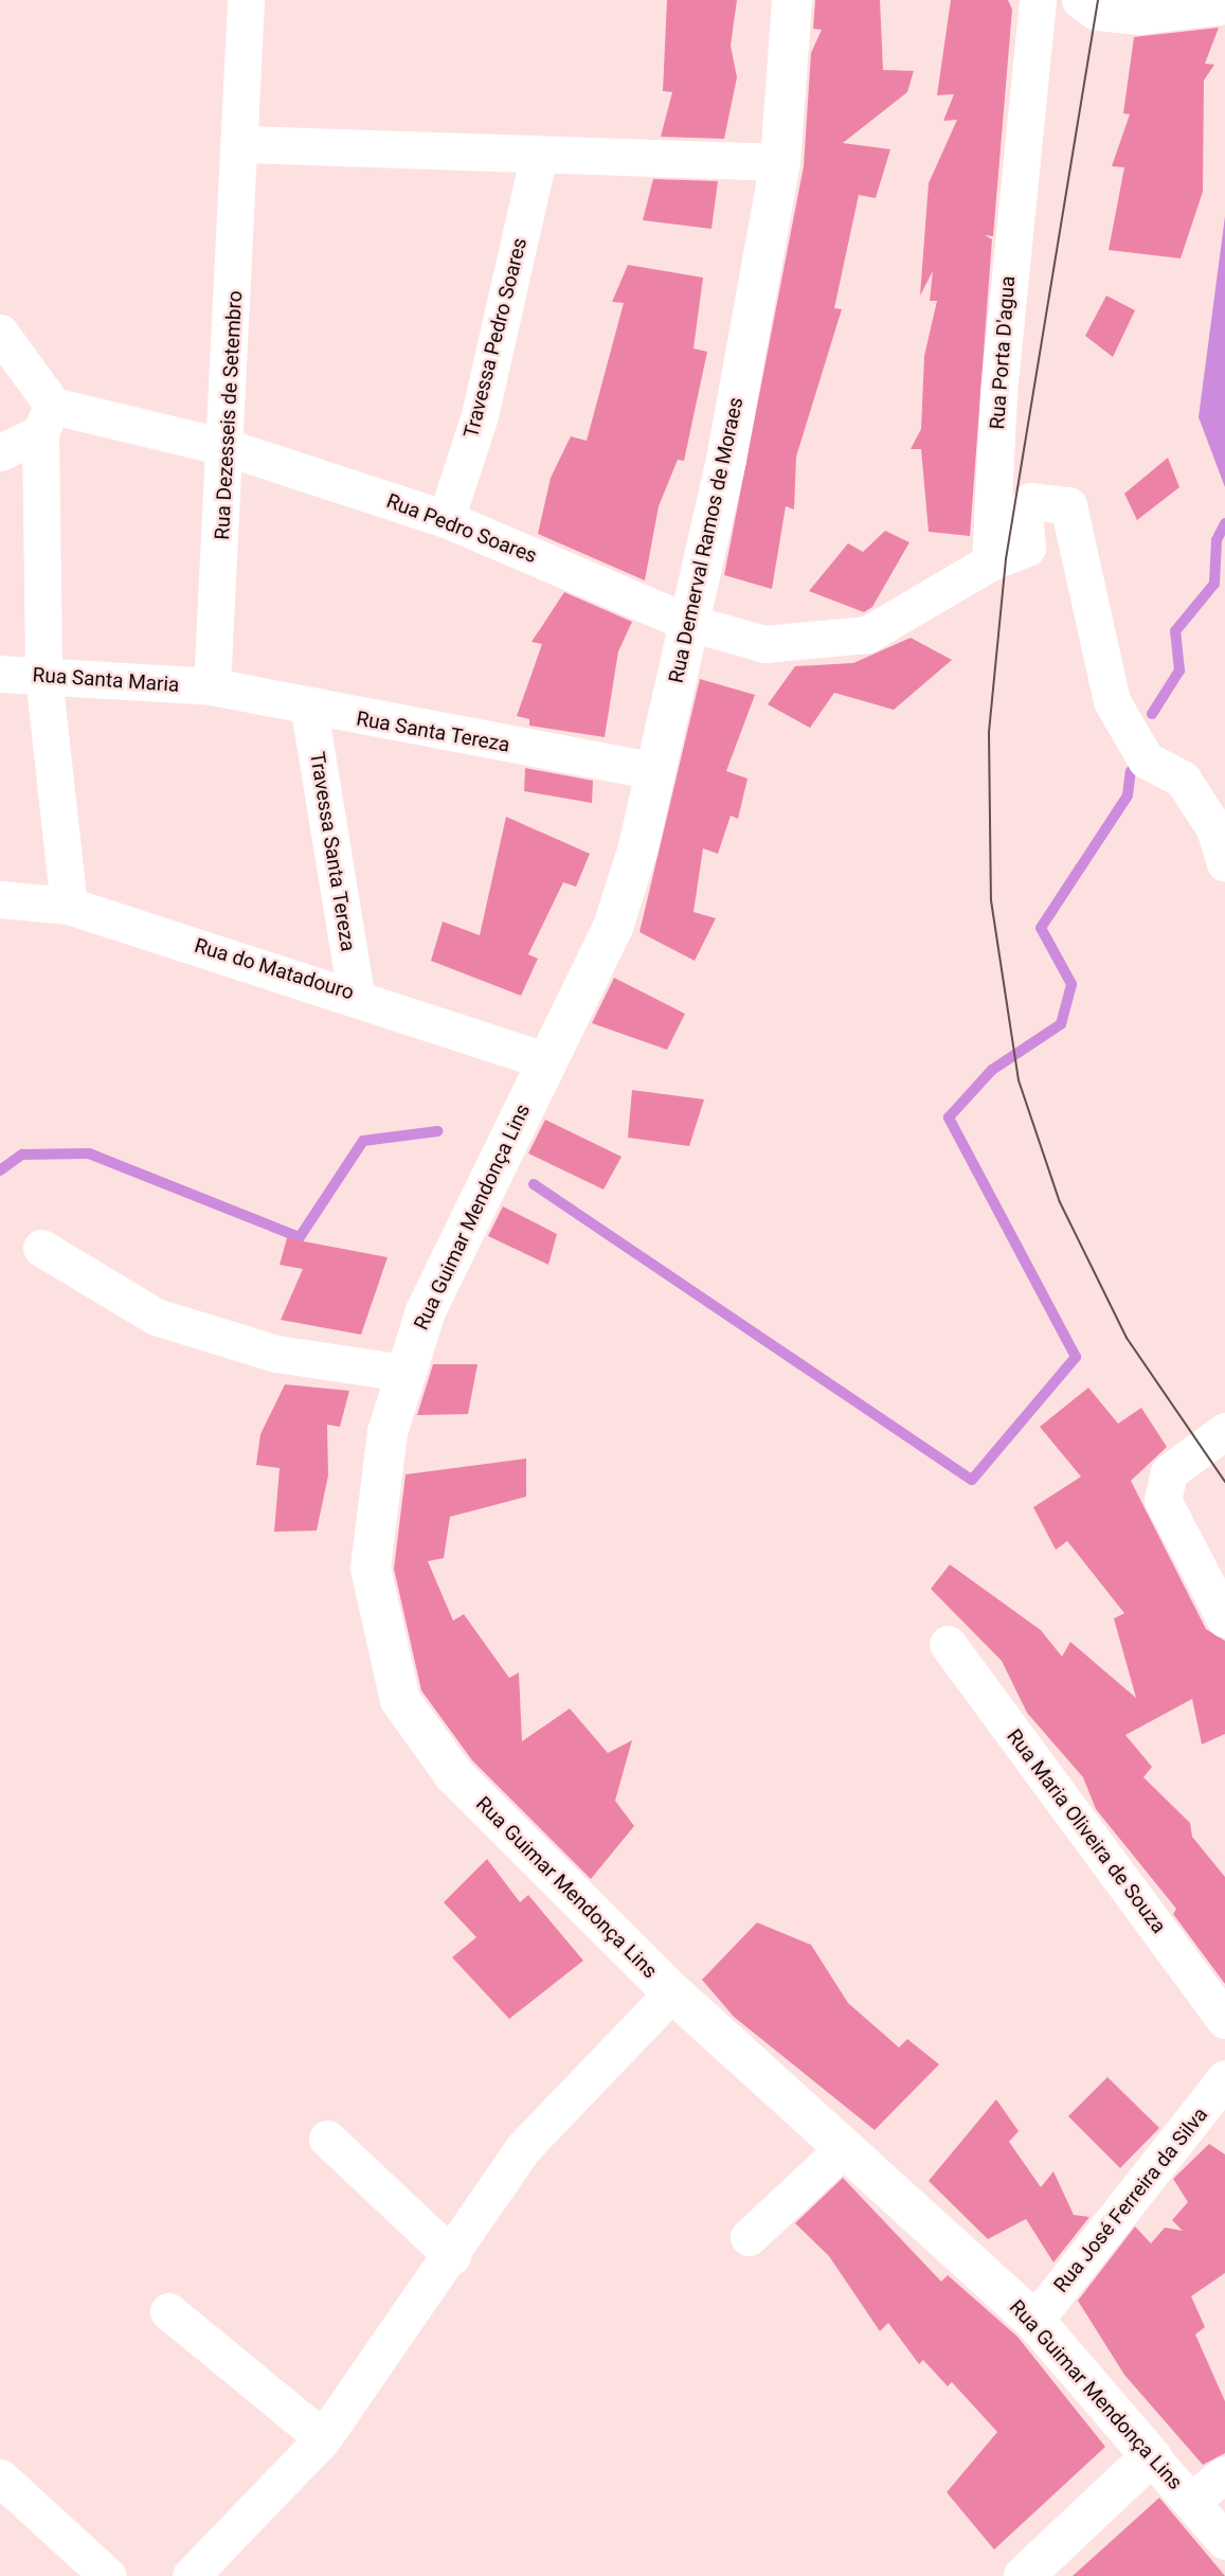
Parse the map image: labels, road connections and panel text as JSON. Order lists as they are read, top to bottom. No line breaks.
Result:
{"streets":{"street":["Travessa Pedro Soares","Rua Porta D'agua","Rua Dezesseis de Setembro","Rua Pedro Soares","Rua Demerval Ramos de Moraes","Rua Santa Maria","Rua Santa Tereza","Travessa Santa Tereza","Rua do Matadouro","Rua Guimar Mendonça Lins","Rua Maria Oliveira de Souza","Rua José Ferreira da Silva"]},"crossings":[["Travessa Pedro Soares","Rua Pedro Soares"],["Rua Porta D'agua","Rua Pedro Soares"],["Rua Dezesseis de Setembro","Rua Pedro Soares"],["Rua Dezesseis de Setembro","Rua Santa Maria"],["Rua Dezesseis de Setembro","Rua Santa Tereza"],["Rua Pedro Soares","Rua Demerval Ramos de Moraes"],["Rua Demerval Ramos de Moraes","Rua Santa Tereza"],["Rua Demerval Ramos de Moraes","Rua do Matadouro"],["Rua Demerval Ramos de Moraes","Rua Guimar Mendonça Lins"],["Rua Santa Maria","Rua Santa Tereza"],["Rua Santa Tereza","Travessa Santa Tereza"],["Travessa Santa Tereza","Rua do Matadouro"],["Rua do Matadouro","Rua Guimar Mendonça Lins"],["Rua Guimar Mendonça Lins","Rua José Ferreira da Silva"]]}
